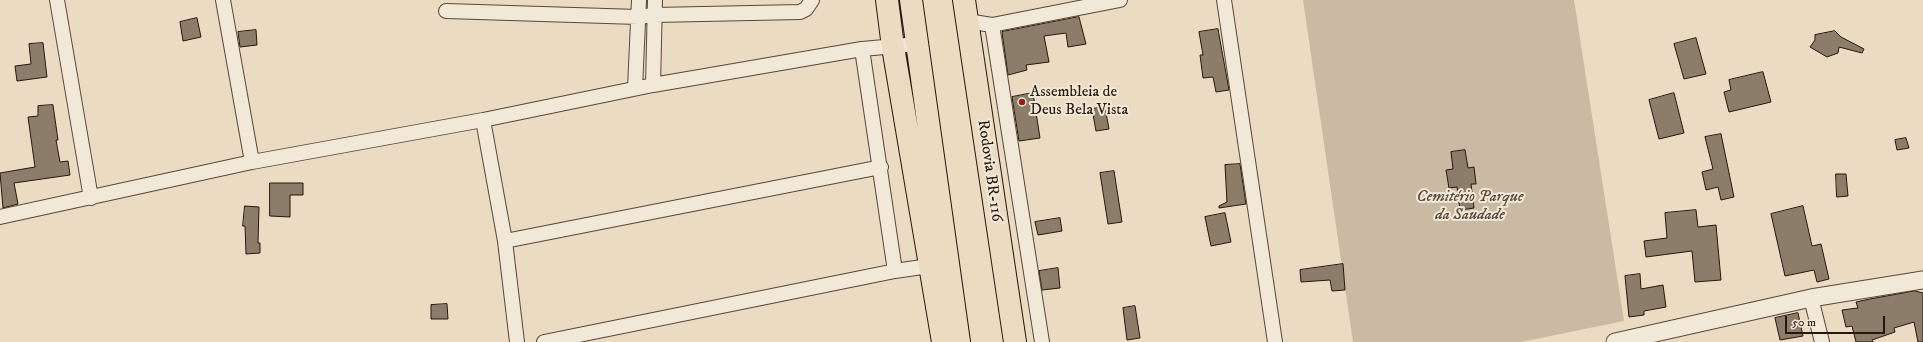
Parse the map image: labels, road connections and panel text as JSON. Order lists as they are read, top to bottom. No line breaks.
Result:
{"streets":{"highway":["Rodovia BR-116"]},"parks":["Cemitério Parque da Saudade"],"places":["Assembleia de Deus Bela Vista"],"scale_bar":"50 m"}
